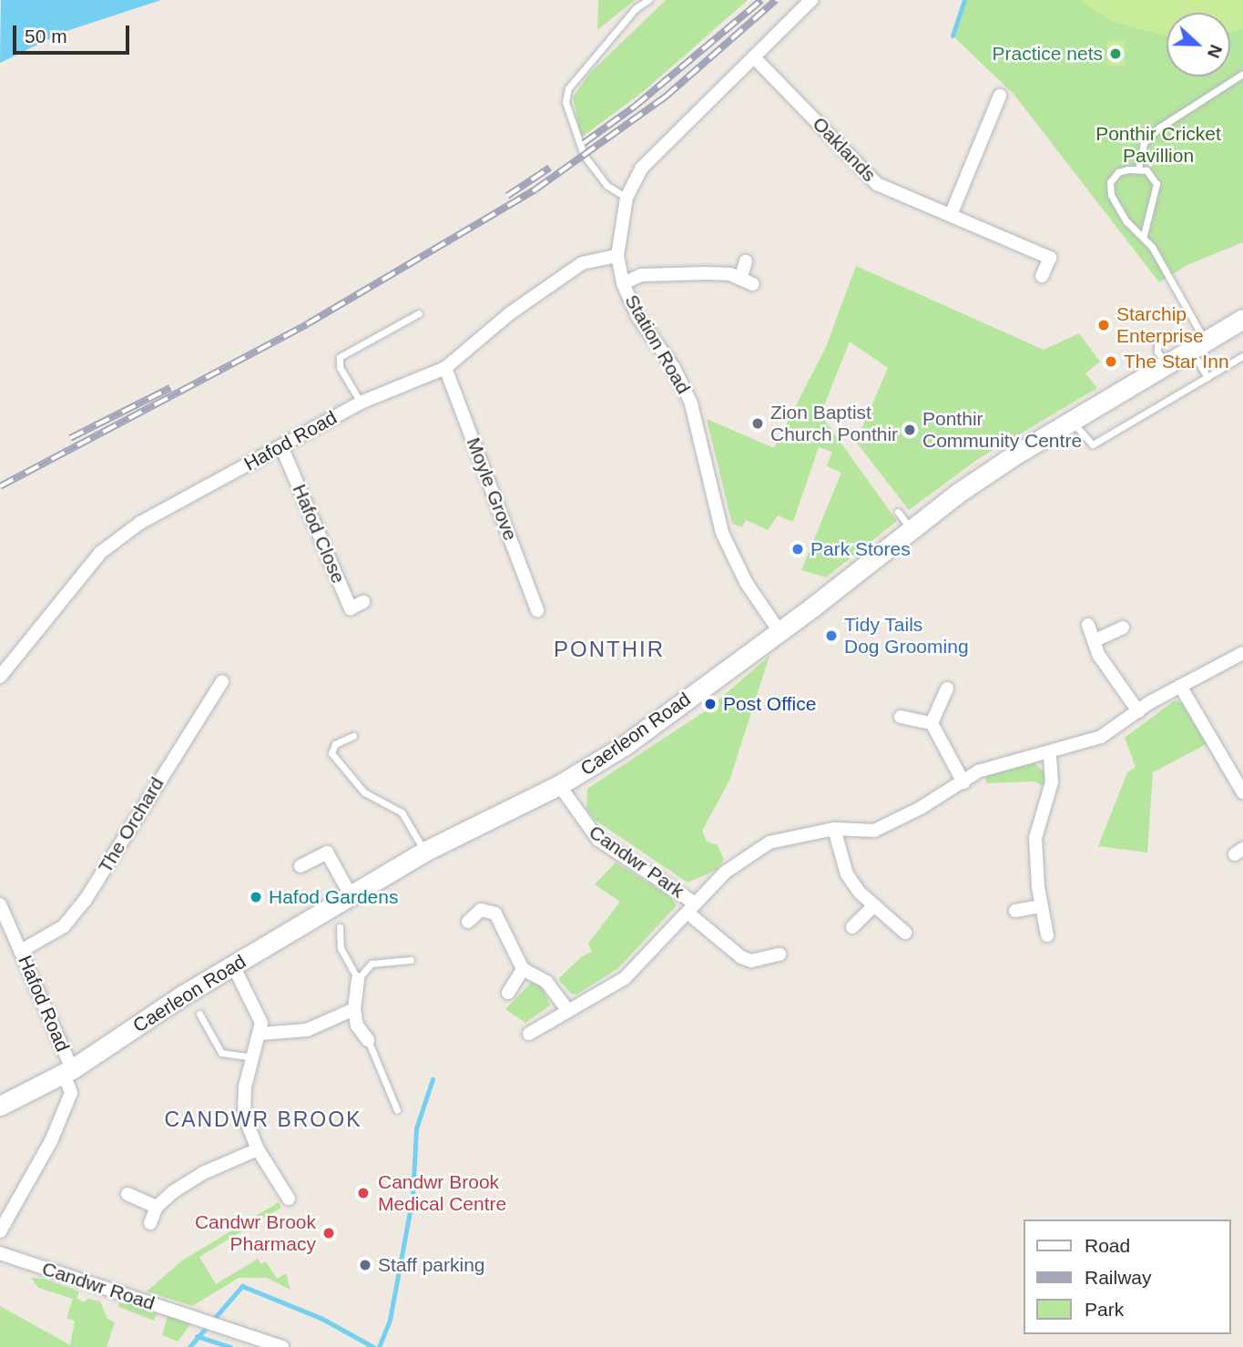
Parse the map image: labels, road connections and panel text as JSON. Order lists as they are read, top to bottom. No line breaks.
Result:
{"streets":{"main road":["Caerleon Road"],"street":["Oaklands","Station Road","Hafod Road","Moyle Grove","Hafod Close","The Orchard","Candwr Park","Candwr Road"]},"crossings":[["Oaklands","Station Road"],["Station Road","Hafod Road"],["Station Road","Caerleon Road"],["Hafod Road","Moyle Grove"],["Hafod Road","Hafod Close"],["Hafod Road","Caerleon Road"],["Hafod Road","The Orchard"],["Caerleon Road","Candwr Park"]],"districts":["PONTHIR","CANDWR BROOK"],"parks":["Ponthir Cricket Pavillion"],"places":["Practice nets","Starchip Enterprise","The Star Inn","Zion Baptist Church Ponthir","Ponthir Community Centre","Park Stores","Tidy Tails Dog Grooming","Post Office","Hafod Gardens","Candwr Brook Medical Centre","Candwr Brook Pharmacy","Staff parking"],"legend":["Road","Railway","Park"],"scale_bar":"50 m","north":"right"}
